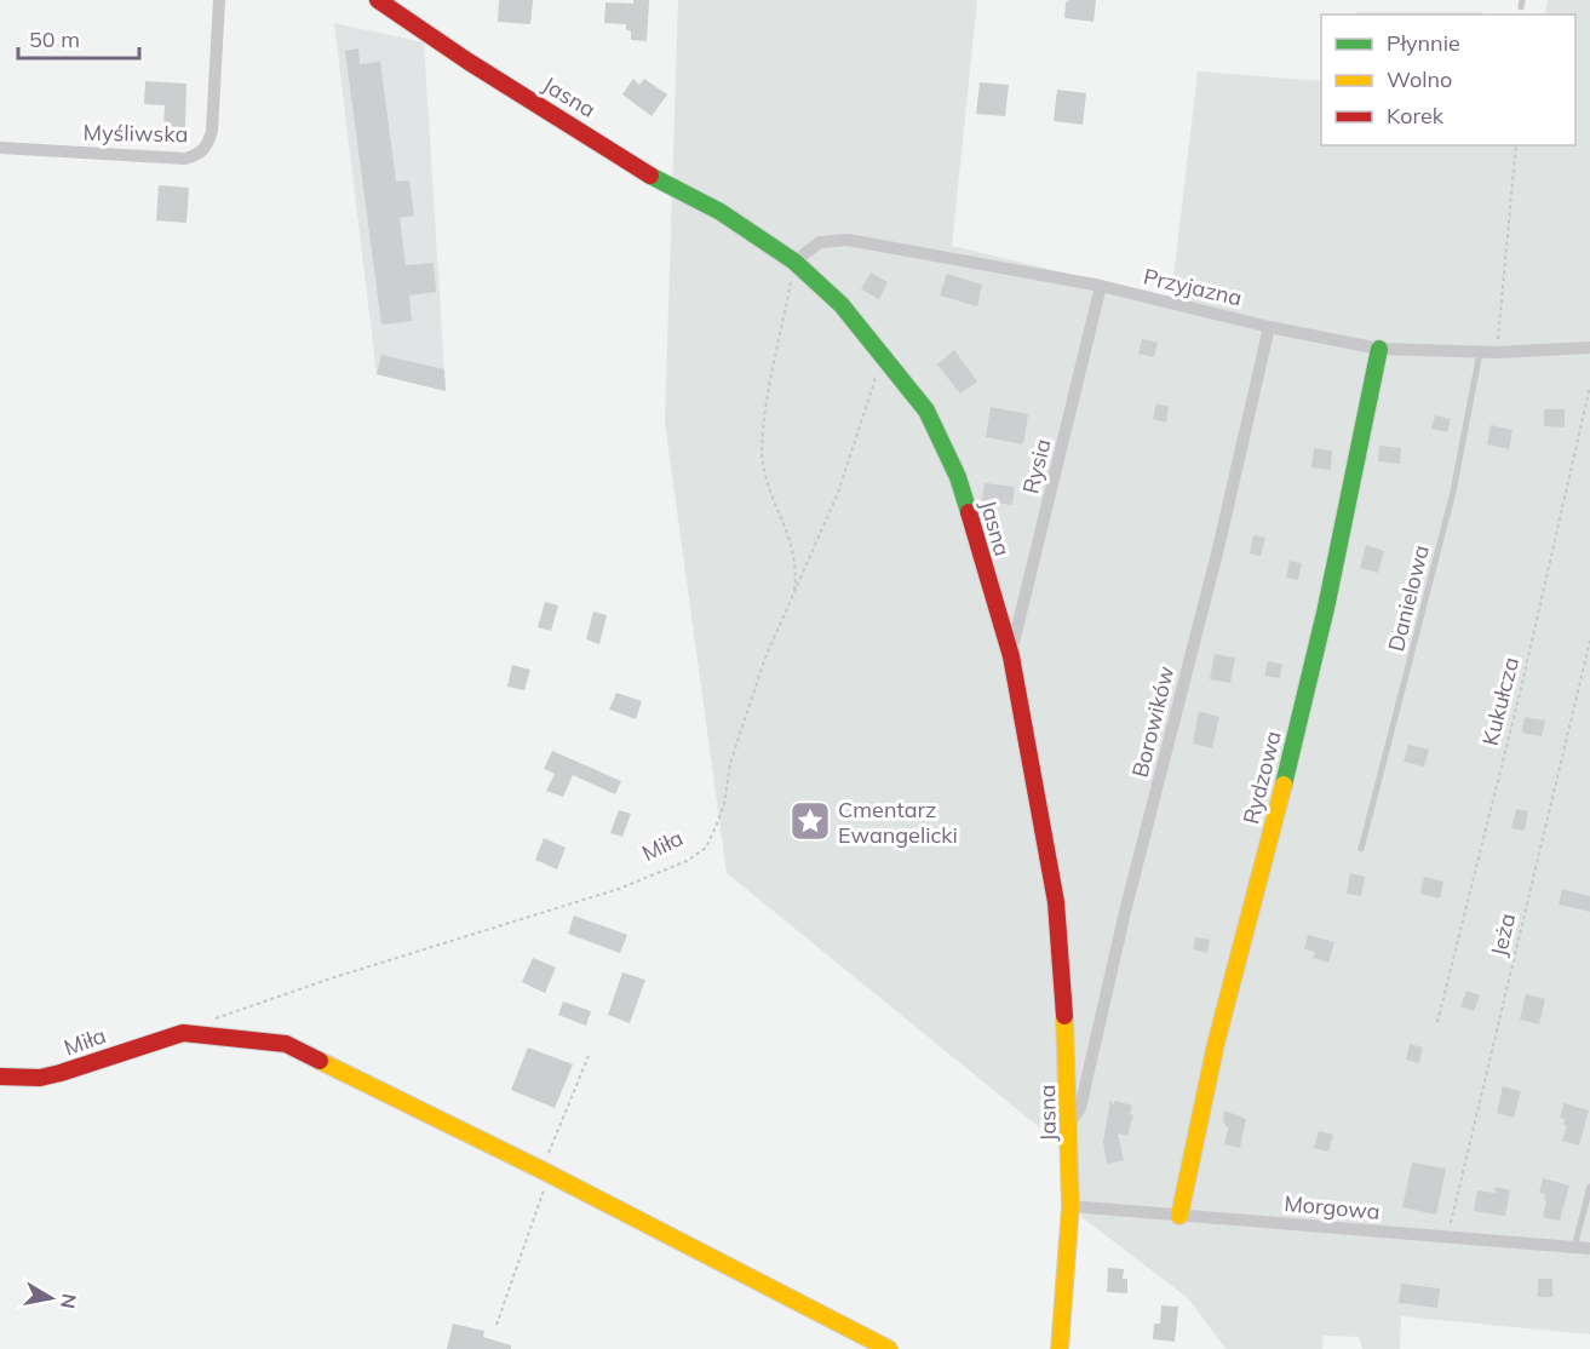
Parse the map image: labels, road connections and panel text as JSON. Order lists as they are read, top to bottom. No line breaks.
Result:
{"streets":{"street":["Jasna","Myśliwska","Przyjazna","Rysia","Borowików","Rydzowa","Miła","Morgowa"],"lane":["Danielowa"],"path":["Kukułcza","Jeża"]},"crossings":[["Jasna","Przyjazna"],["Jasna","Rysia"],["Jasna","Borowików"],["Jasna","Miła"],["Jasna","Morgowa"],["Przyjazna","Rysia"],["Przyjazna","Danielowa"],["Przyjazna","Borowików"],["Przyjazna","Rydzowa"],["Rydzowa","Morgowa"],["Jeża","Morgowa"]],"places":{"place":["Cmentarz Ewangelicki"]},"legend":["Płynnie","Wolno","Korek"],"scale_bar":"50 m","north":"right"}
